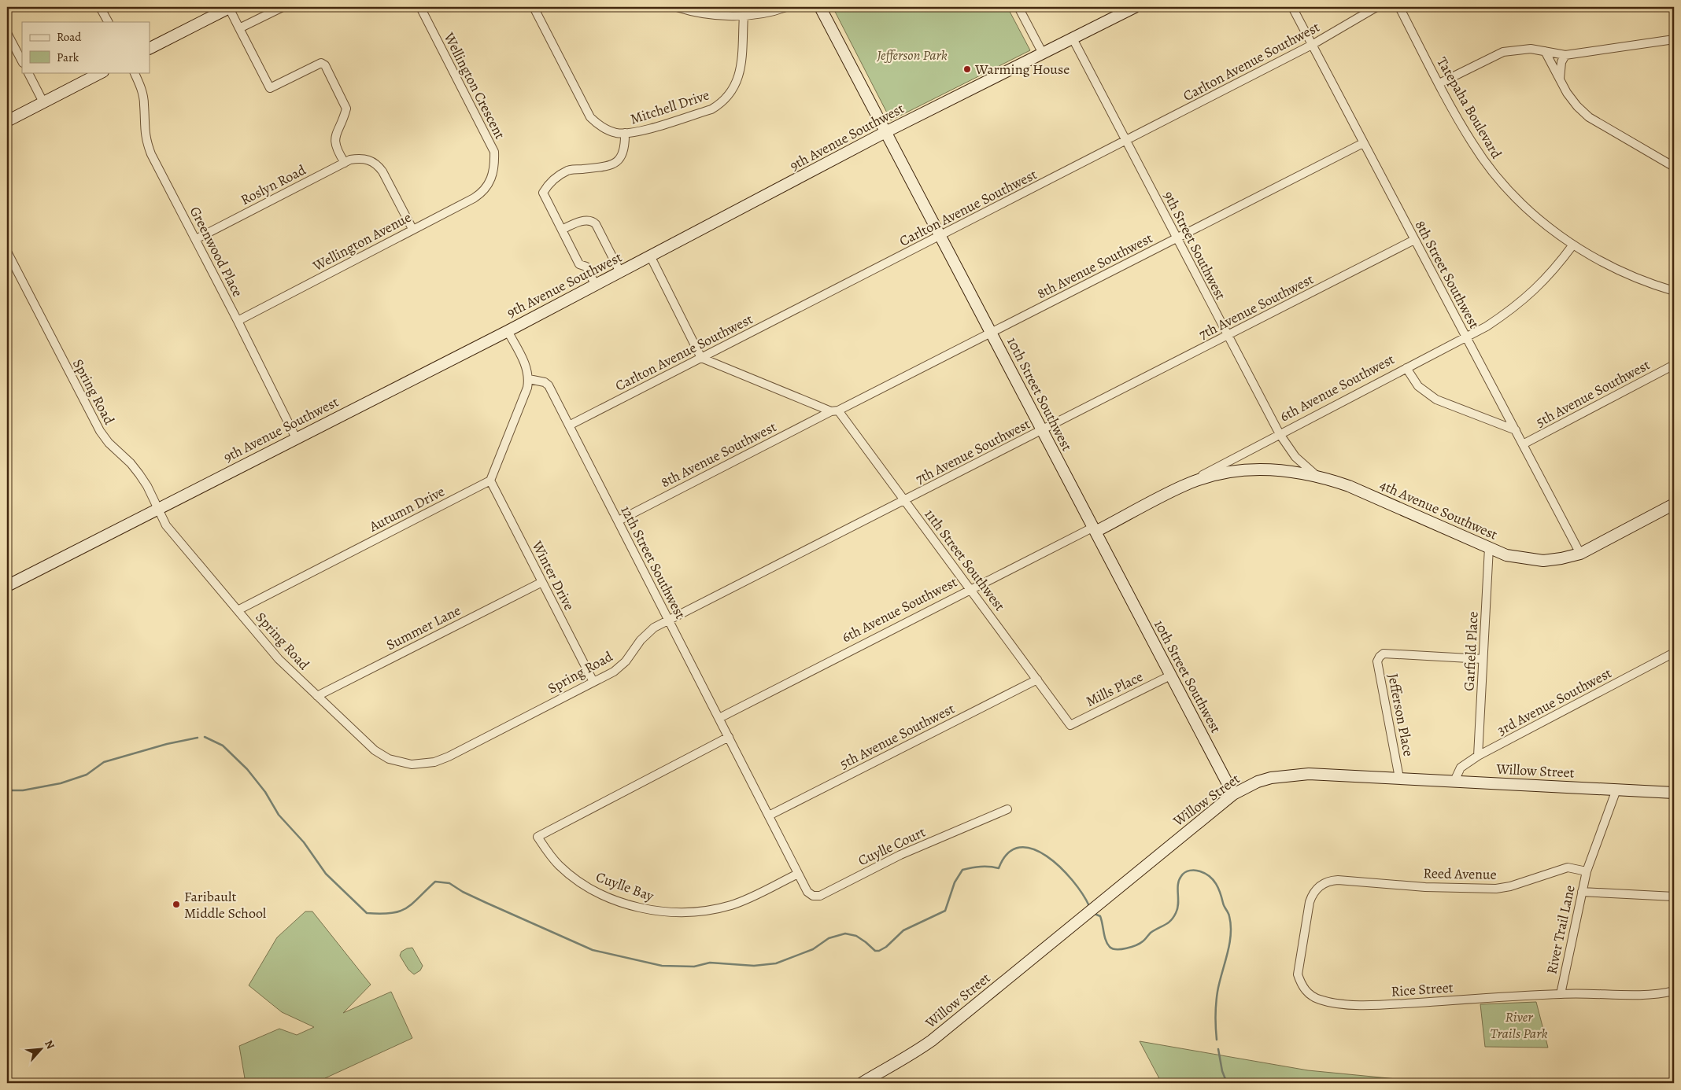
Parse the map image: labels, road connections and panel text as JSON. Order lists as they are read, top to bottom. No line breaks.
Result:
{"streets":{"street":["Carlton Avenue Southwest","Wellington Crescent","Mitchell Drive","Tatepaha Boulevard","9th Avenue Southwest","Roslyn Road","Wellington Avenue","9th Street Southwest","Greenwood Place","8th Avenue Southwest","8th Street Southwest","7th Avenue Southwest","6th Avenue Southwest","Spring Road","5th Avenue Southwest","10th Street Southwest","Autumn Drive","4th Avenue Southwest","11th Street Southwest","12th Street Southwest","Winter Drive","Summer Lane","Garfield Place","Mills Place","3rd Avenue Southwest","Jefferson Place","Willow Street","Cuylle Court","Reed Avenue","Cuylle Bay","River Trail Lane","Rice Street"]},"crossings":[["Carlton Avenue Southwest","9th Street Southwest"],["Carlton Avenue Southwest","8th Street Southwest"],["Carlton Avenue Southwest","10th Street Southwest"],["Carlton Avenue Southwest","12th Street Southwest"],["Wellington Crescent","Wellington Avenue"],["Tatepaha Boulevard","6th Avenue Southwest"],["9th Avenue Southwest","9th Street Southwest"],["9th Avenue Southwest","Greenwood Place"],["9th Avenue Southwest","Spring Road"],["9th Avenue Southwest","10th Street Southwest"],["Roslyn Road","Wellington Avenue"],["Roslyn Road","Greenwood Place"],["Wellington Avenue","Greenwood Place"],["9th Street Southwest","8th Avenue Southwest"],["9th Street Southwest","7th Avenue Southwest"],["9th Street Southwest","6th Avenue Southwest"],["9th Street Southwest","4th Avenue Southwest"],["8th Avenue Southwest","8th Street Southwest"],["8th Avenue Southwest","10th Street Southwest"],["8th Avenue Southwest","11th Street Southwest"],["8th Avenue Southwest","12th Street Southwest"],["8th Street Southwest","7th Avenue Southwest"],["8th Street Southwest","6th Avenue Southwest"],["8th Street Southwest","5th Avenue Southwest"],["8th Street Southwest","4th Avenue Southwest"],["7th Avenue Southwest","Spring Road"],["7th Avenue Southwest","10th Street Southwest"],["7th Avenue Southwest","11th Street Southwest"],["7th Avenue Southwest","12th Street Southwest"],["6th Avenue Southwest","10th Street Southwest"],["6th Avenue Southwest","4th Avenue Southwest"],["6th Avenue Southwest","11th Street Southwest"],["6th Avenue Southwest","12th Street Southwest"],["Spring Road","Autumn Drive"],["Spring Road","12th Street Southwest"],["Spring Road","Winter Drive"],["Spring Road","Summer Lane"],["5th Avenue Southwest","11th Street Southwest"],["5th Avenue Southwest","12th Street Southwest"],["10th Street Southwest","Mills Place"],["10th Street Southwest","Willow Street"],["Autumn Drive","Winter Drive"],["4th Avenue Southwest","Garfield Place"],["11th Street Southwest","Mills Place"],["12th Street Southwest","Cuylle Bay"],["Winter Drive","Summer Lane"],["Garfield Place","3rd Avenue Southwest"],["Garfield Place","Jefferson Place"],["3rd Avenue Southwest","Willow Street"],["Jefferson Place","Willow Street"],["Cuylle Court","Cuylle Bay"],["Reed Avenue","River Trail Lane"],["Reed Avenue","Rice Street"],["River Trail Lane","Rice Street"]],"parks":["Jefferson Park","River Trails Park"],"places":["Warming House","Faribault Middle School"],"legend":["Road","Park"],"north":"top right"}
